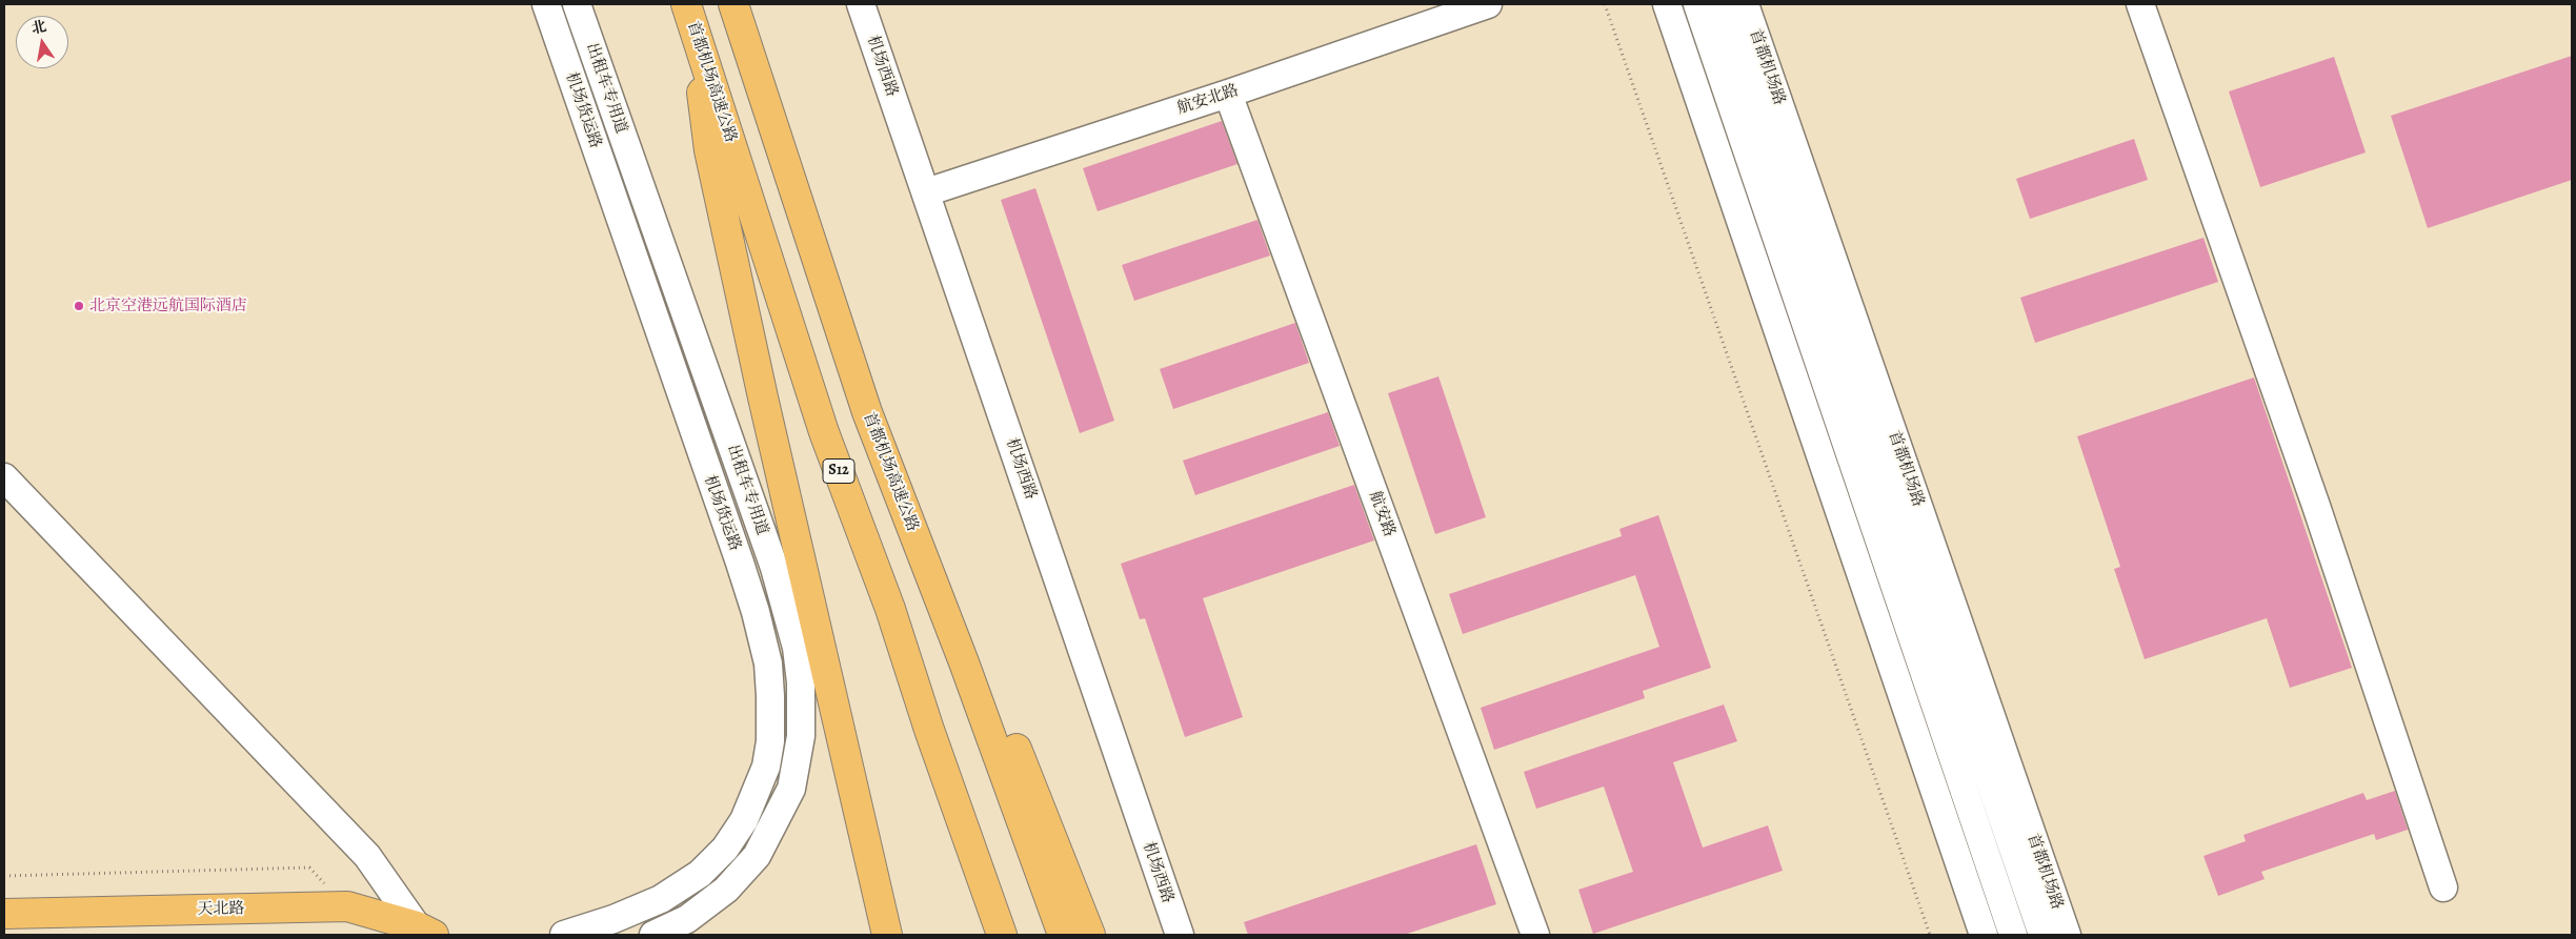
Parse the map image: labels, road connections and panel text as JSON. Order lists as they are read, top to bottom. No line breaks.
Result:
{"streets":{"main road":["首都机场高速公路","S12","天北路"],"street":["机场西路","首都机场路","出租车专用道","航安北路","机场货运路","航安路"]},"crossings":[["机场西路","航安北路"],["航安北路","航安路"]],"places":["北京空港远航国际酒店"],"north":"top"}
